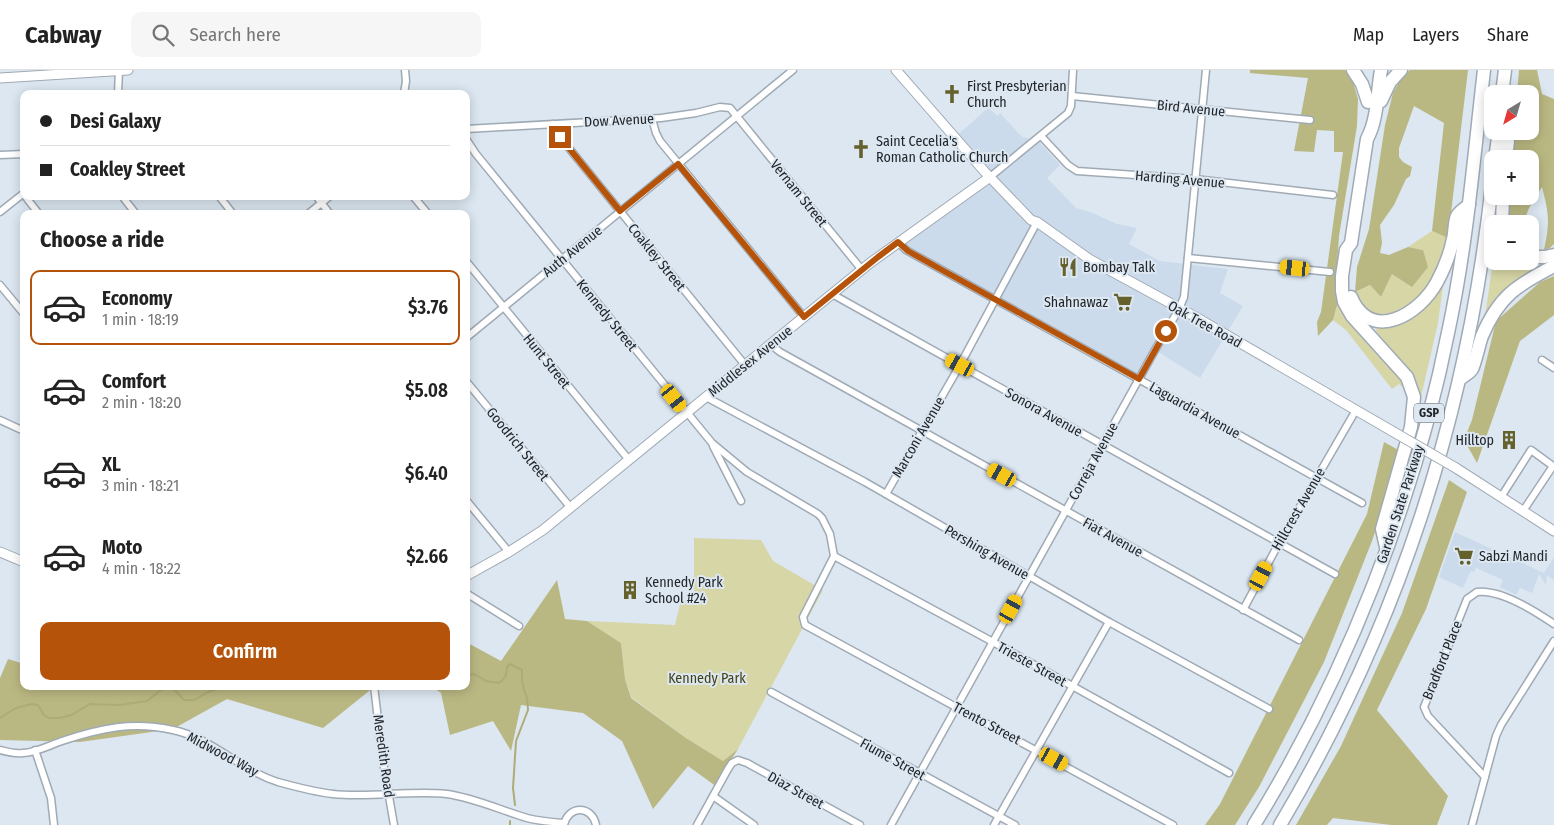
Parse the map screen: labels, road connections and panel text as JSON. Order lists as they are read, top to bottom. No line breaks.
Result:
{"streets":{"highway":["GSP","Garden State Parkway"],"street":["Bird Avenue","Dow Avenue","Harding Avenue","Vernam Street","Auth Avenue","Coakley Street","Kennedy Street","Oak Tree Road","Hunt Street","Middlesex Avenue","Laguardia Avenue","Sonora Avenue","Marconi Avenue","Goodrich Street","Correja Avenue","Hillcrest Avenue","Fiat Avenue","Pershing Avenue","Bradford Place","Trieste Street","Trento Street","Midwood Way","Meredith Road","Fiume Street","Diaz Street"]},"crossings":[["Bird Avenue","Middlesex Avenue"],["Bird Avenue","Correja Avenue"],["Dow Avenue","Vernam Street"],["Dow Avenue","Auth Avenue"],["Dow Avenue","Coakley Street"],["Harding Avenue","Middlesex Avenue"],["Harding Avenue","Correja Avenue"],["Vernam Street","Auth Avenue"],["Vernam Street","Middlesex Avenue"],["Auth Avenue","Coakley Street"],["Auth Avenue","Kennedy Street"],["Auth Avenue","Hunt Street"],["Coakley Street","Middlesex Avenue"],["Kennedy Street","Middlesex Avenue"],["Kennedy Street","Trieste Street"],["Kennedy Street","Trento Street"],["Oak Tree Road","Middlesex Avenue"],["Oak Tree Road","Marconi Avenue"],["Oak Tree Road","Correja Avenue"],["Oak Tree Road","Hillcrest Avenue"],["Hunt Street","Middlesex Avenue"],["Middlesex Avenue","Laguardia Avenue"],["Middlesex Avenue","Sonora Avenue"],["Middlesex Avenue","Goodrich Street"],["Middlesex Avenue","Fiat Avenue"],["Middlesex Avenue","Pershing Avenue"],["Laguardia Avenue","Marconi Avenue"],["Laguardia Avenue","Correja Avenue"],["Laguardia Avenue","Hillcrest Avenue"],["Sonora Avenue","Marconi Avenue"],["Sonora Avenue","Correja Avenue"],["Sonora Avenue","Hillcrest Avenue"],["Marconi Avenue","Fiat Avenue"],["Marconi Avenue","Pershing Avenue"],["Correja Avenue","Fiat Avenue"],["Correja Avenue","Pershing Avenue"],["Correja Avenue","Trieste Street"],["Correja Avenue","Trento Street"],["Correja Avenue","Fiume Street"],["Hillcrest Avenue","Fiat Avenue"],["Trieste Street","Trento Street"],["Midwood Way","Meredith Road"]],"parks":["Kennedy Park"],"places":{"church":["First Presbyterian Church","Saint Cecelia's Roman Catholic Church"],"restaurant":["Bombay Talk"],"supermarket":["Shahnawaz","Sabzi Mandi"],"building":["Hilltop","Kennedy Park School #24"]},"north":"bottom left","page":{"header":"Cabway","search":"Search here","nav":["Map","Layers","Share"],"map_buttons":["+","−"],"banner":["Desi Galaxy","Coakley Street"],"heading":"Choose a ride","list":[{"name":"Economy","note":"1 min · 18:19","value":"$3.76"},{"name":"Comfort","note":"2 min · 18:20","value":"$5.08"},{"name":"XL","note":"3 min · 18:21","value":"$6.40"},{"name":"Moto","note":"4 min · 18:22","value":"$2.66"}],"buttons":"Confirm"}}
